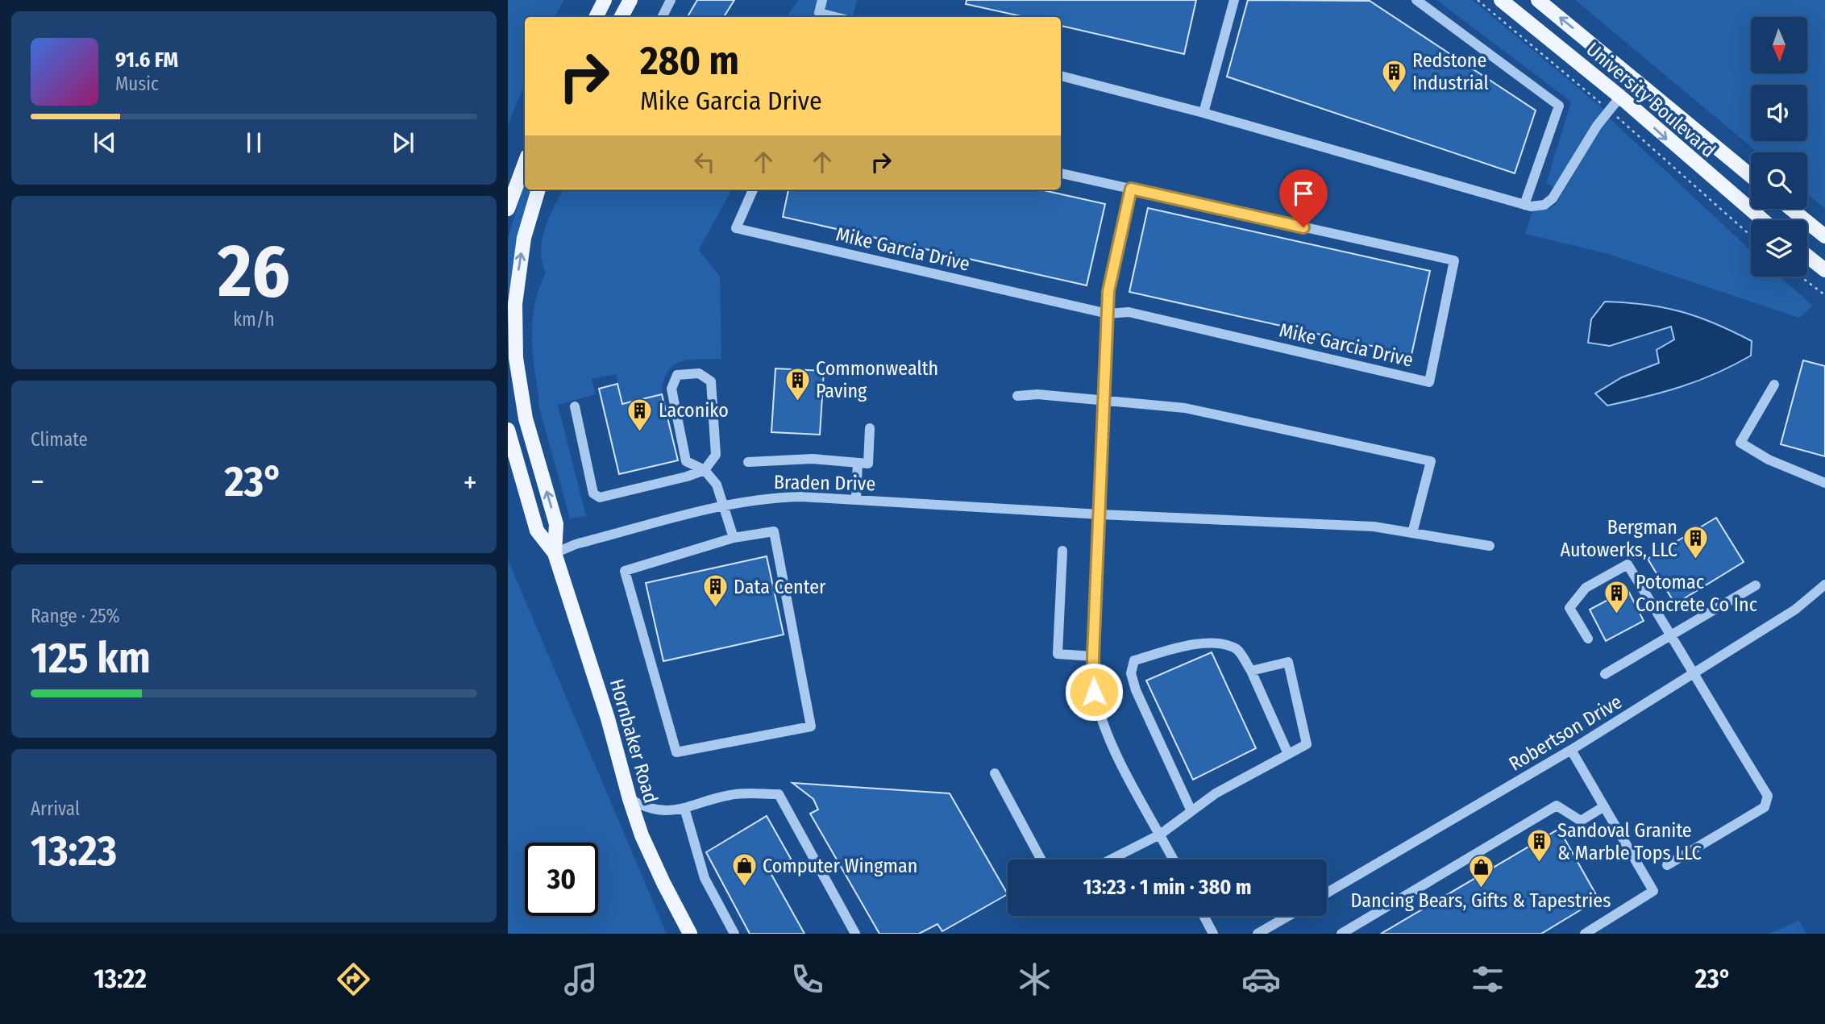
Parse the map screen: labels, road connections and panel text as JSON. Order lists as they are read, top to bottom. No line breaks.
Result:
{"streets":{"main road":["University Boulevard","Hornbaker Road"],"street":["Mike Garcia Drive","Braden Drive","Robertson Drive"]},"crossings":[["Braden Drive","Hornbaker Road"]],"places":{"building":["Redstone Industrial","Commonwealth Paving","Laconiko","Bergman Autowerks, LLC","Data Center","Potomac Concrete Co Inc","Sandoval Granite & Marble Tops LLC"],"shop":["Computer Wingman","Dancing Bears, Gifts & Tapestries"]},"north":"bottom","page":{"turn":["280 m","Mike Garcia Drive"],"song":["91.6 FM","Music"],"tile":[["26","km/h"],"Climate",["Range · 25%","125 km"],["Arrival","13:23"]],"heat":["−","23°","+"],"limit":"30","trip":"13:23 · 1 min · 380 m","tabs":["13:22","23°"]}}
